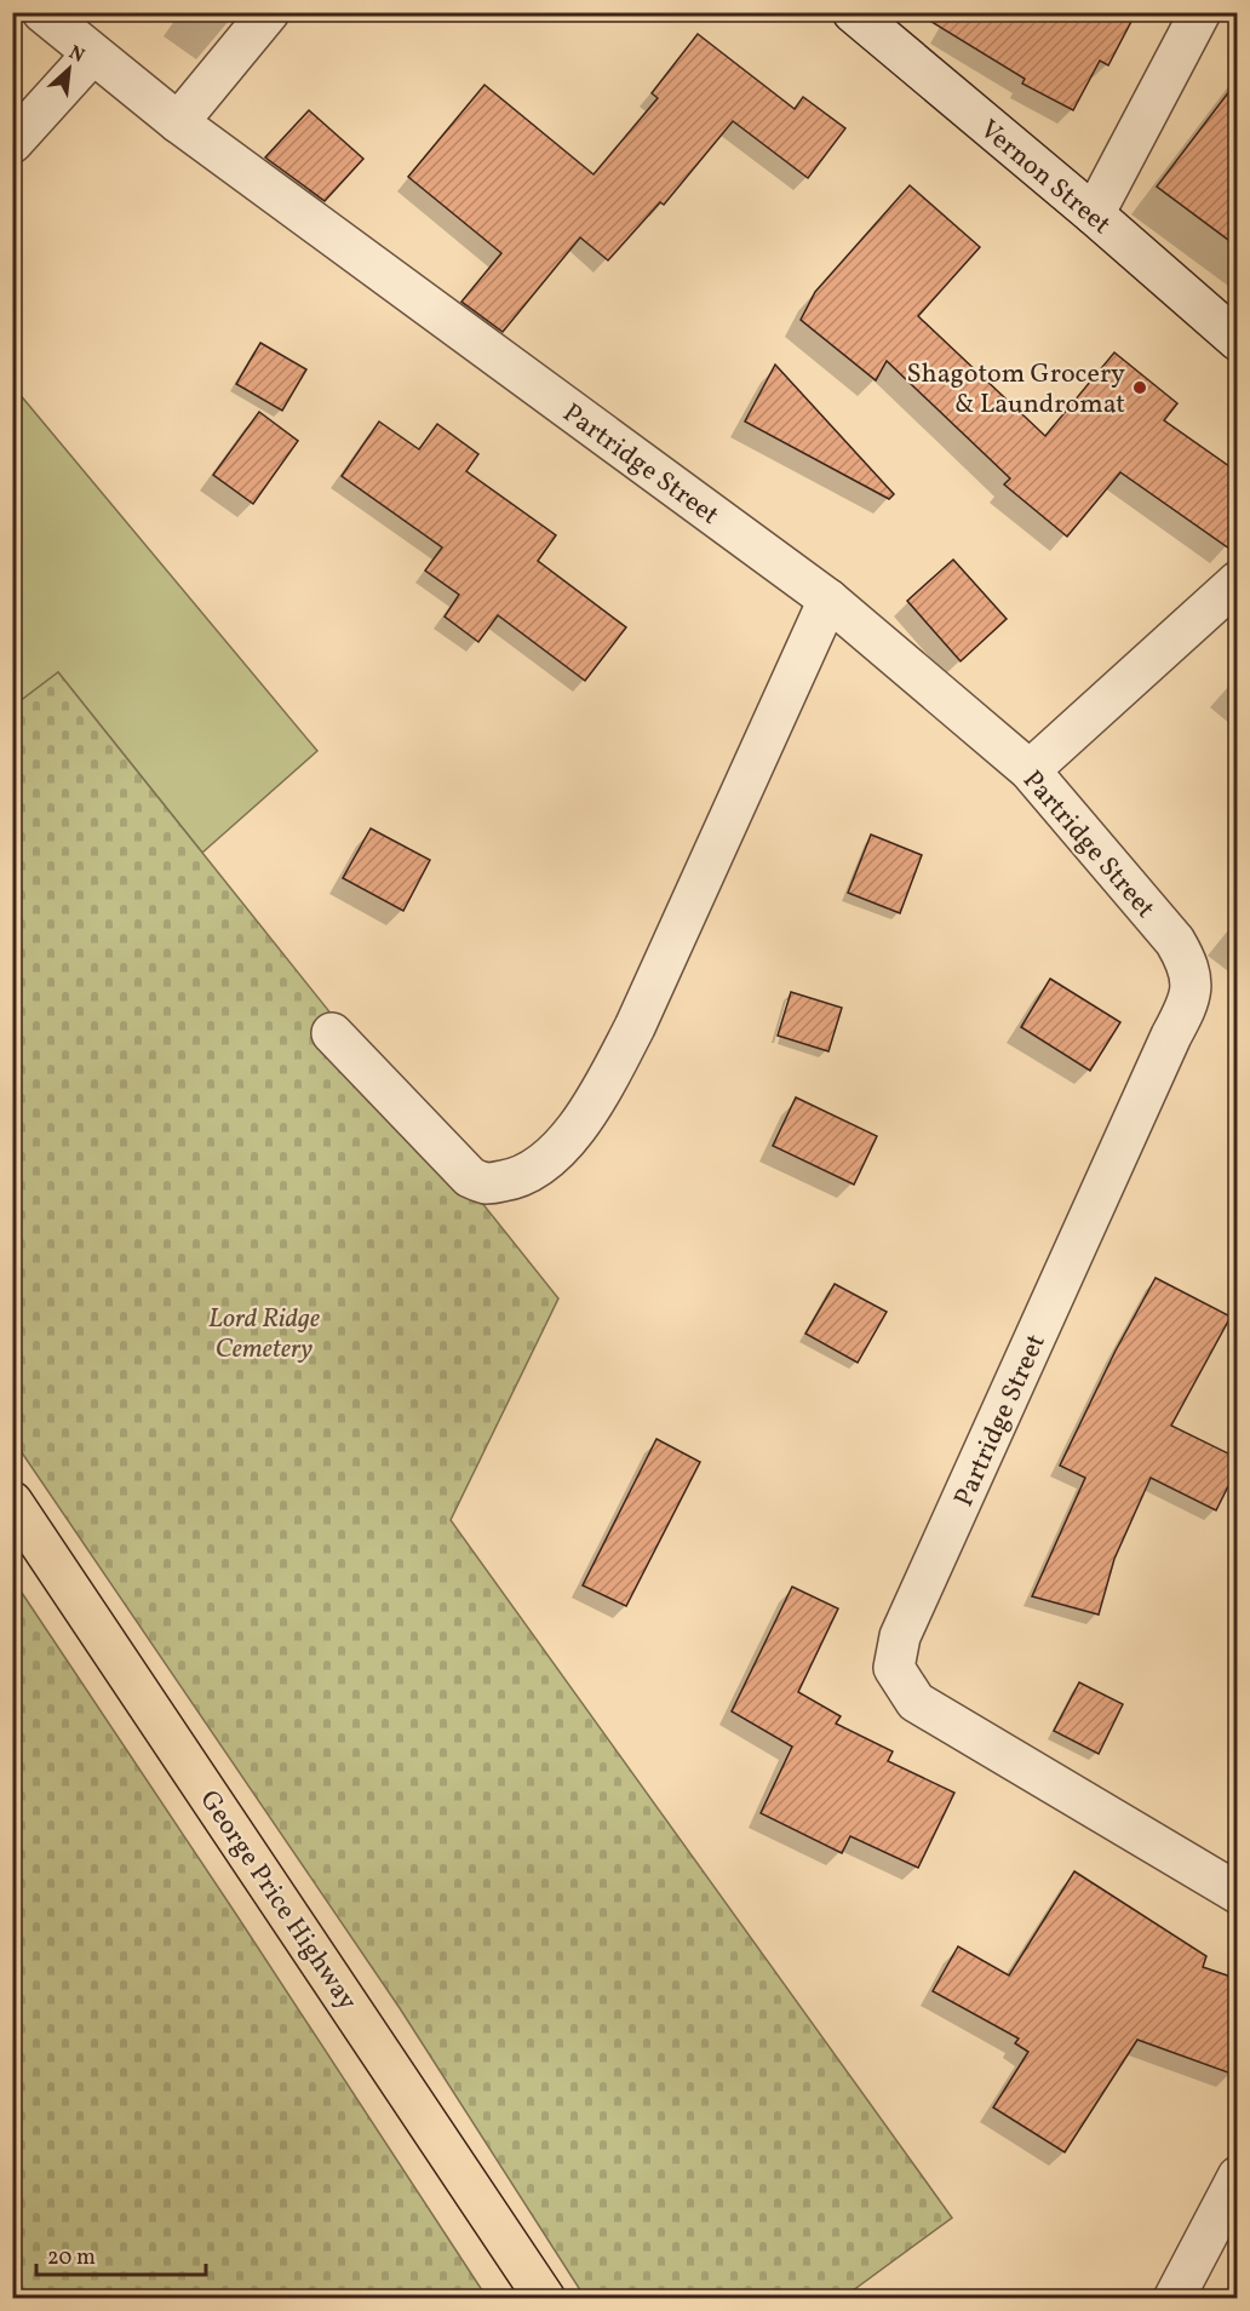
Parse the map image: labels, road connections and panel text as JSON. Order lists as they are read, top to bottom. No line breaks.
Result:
{"streets":{"main road":["George Price Highway"],"street":["Vernon Street","Partridge Street"]},"parks":["Lord Ridge Cemetery"],"places":["Shagotom Grocery & Laundromat"],"scale_bar":"20 m","north":"top right"}
